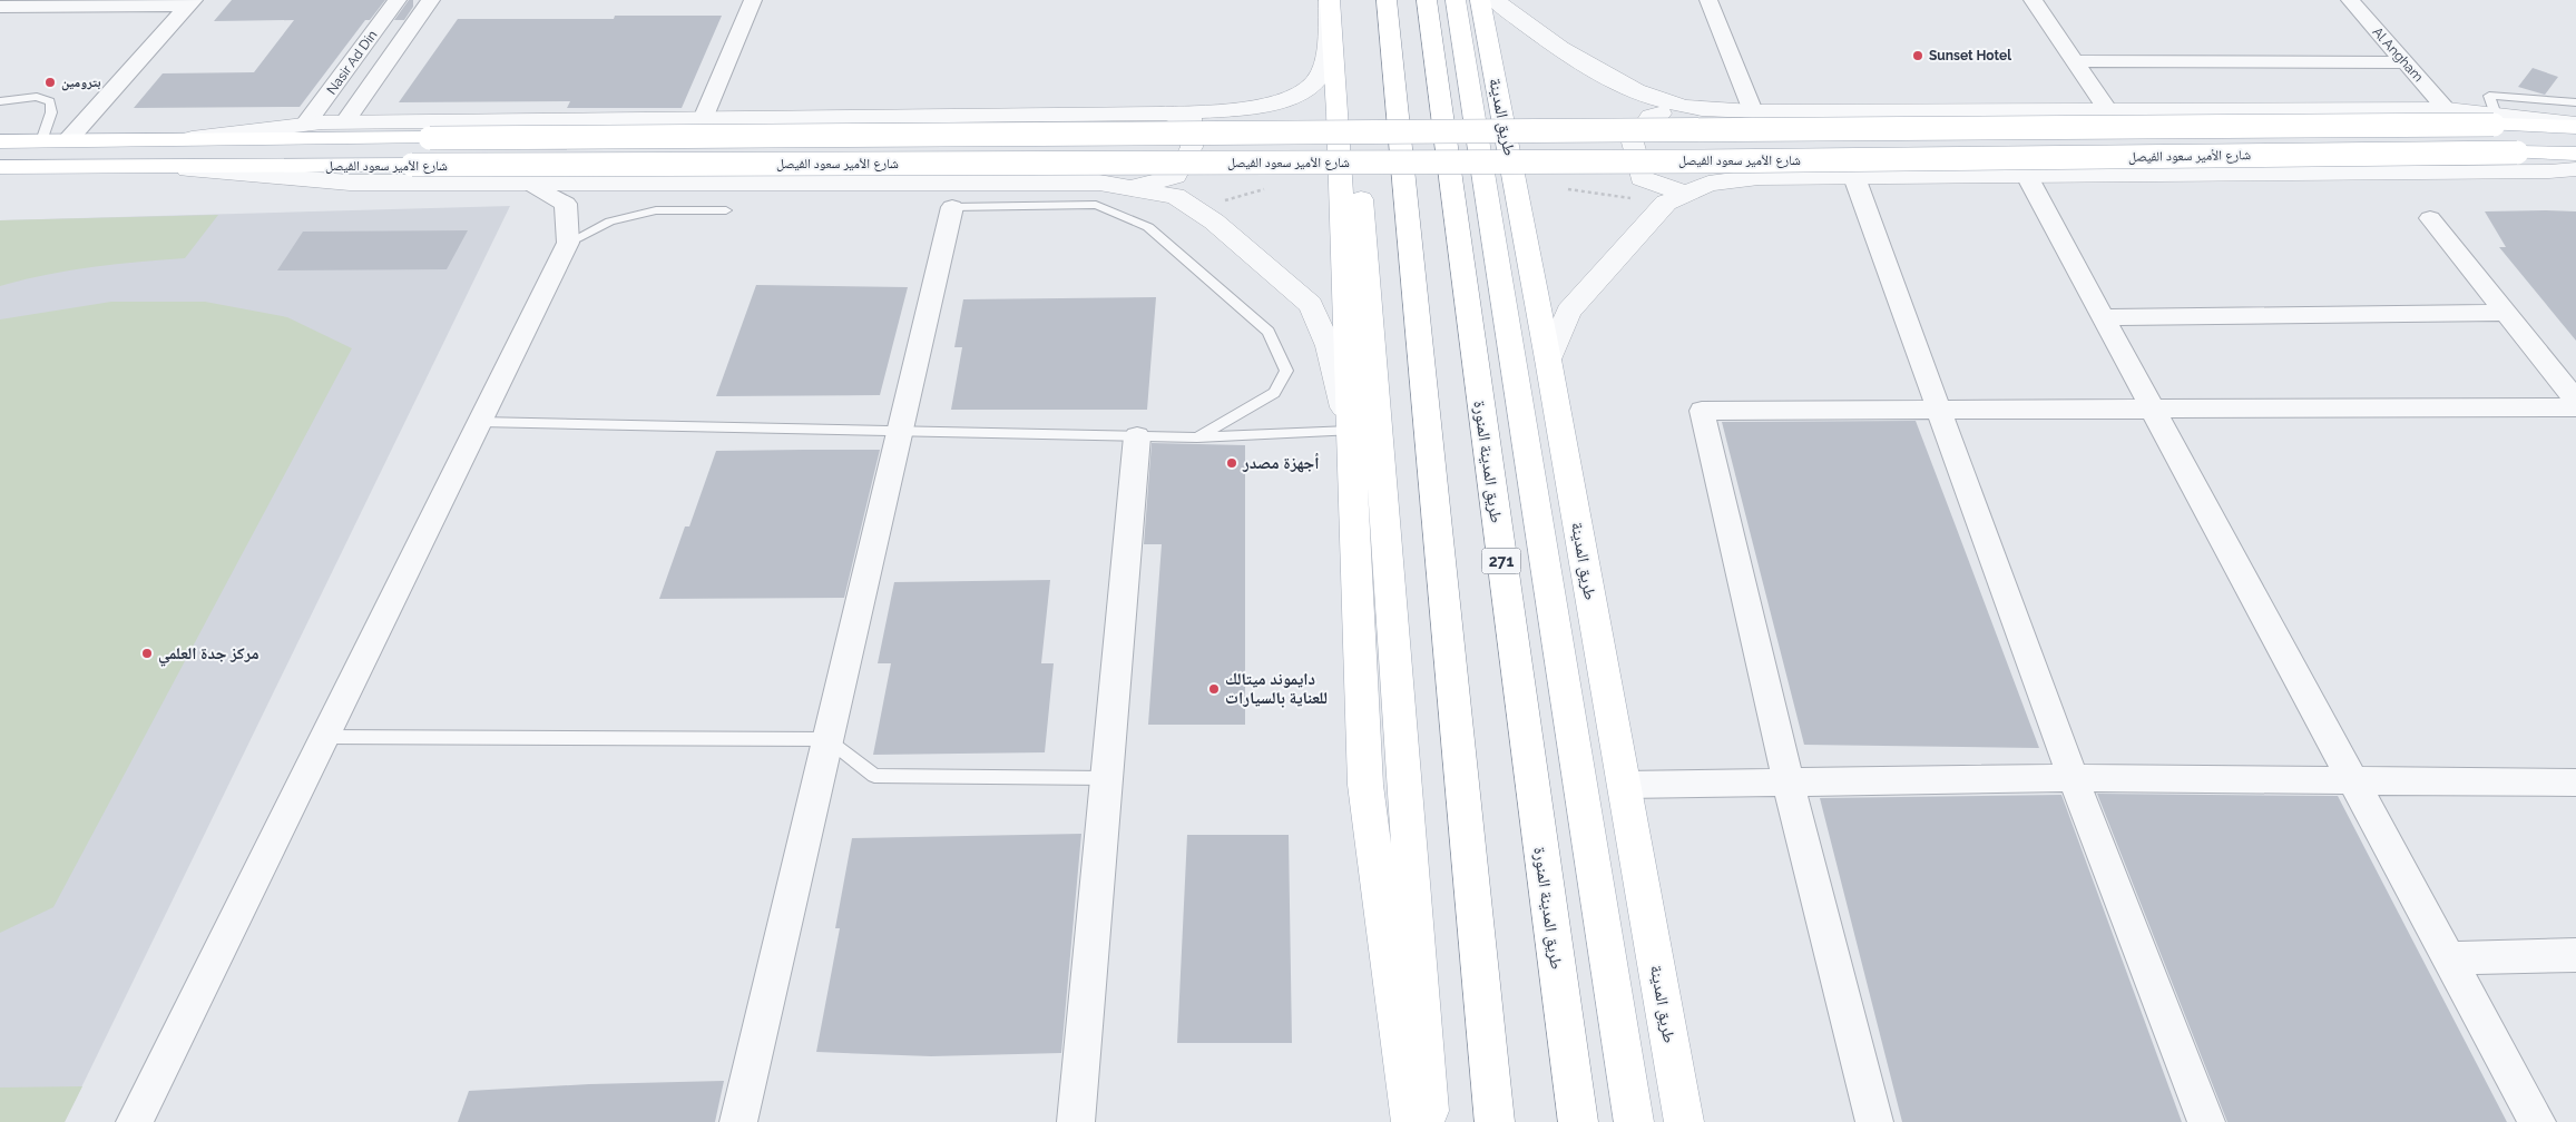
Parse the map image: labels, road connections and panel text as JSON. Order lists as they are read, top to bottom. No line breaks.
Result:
{"streets":{"main road":["طريق المدينة","شارع الأمير سعود الفيصل","طريق المدينة المنورة","271"],"street":["Al Angham","Nasir Ad Din"]},"crossings":[["طريق المدينة","شارع الأمير سعود الفيصل"]],"places":["Sunset Hotel","بترومين","أجهزة مصدر","مركز جدة العلمي","دايموند ميتالك للعناية بالسيارات"]}
